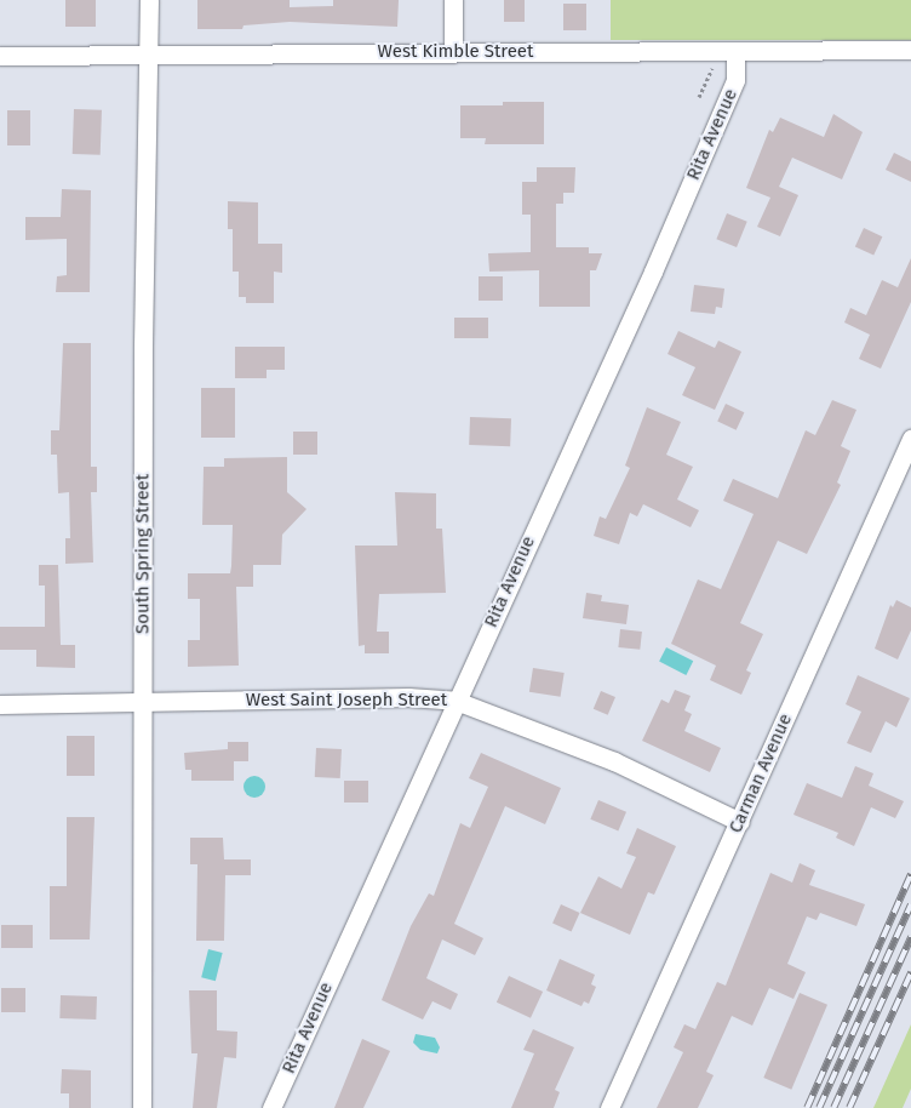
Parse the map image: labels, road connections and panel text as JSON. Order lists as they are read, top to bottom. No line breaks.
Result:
{"streets":{"street":["West Kimble Street","Rita Avenue","South Spring Street","West Saint Joseph Street","Carman Avenue"]},"crossings":[["West Kimble Street","Rita Avenue"],["West Kimble Street","South Spring Street"],["Rita Avenue","West Saint Joseph Street"],["South Spring Street","West Saint Joseph Street"],["West Saint Joseph Street","Carman Avenue"]]}
